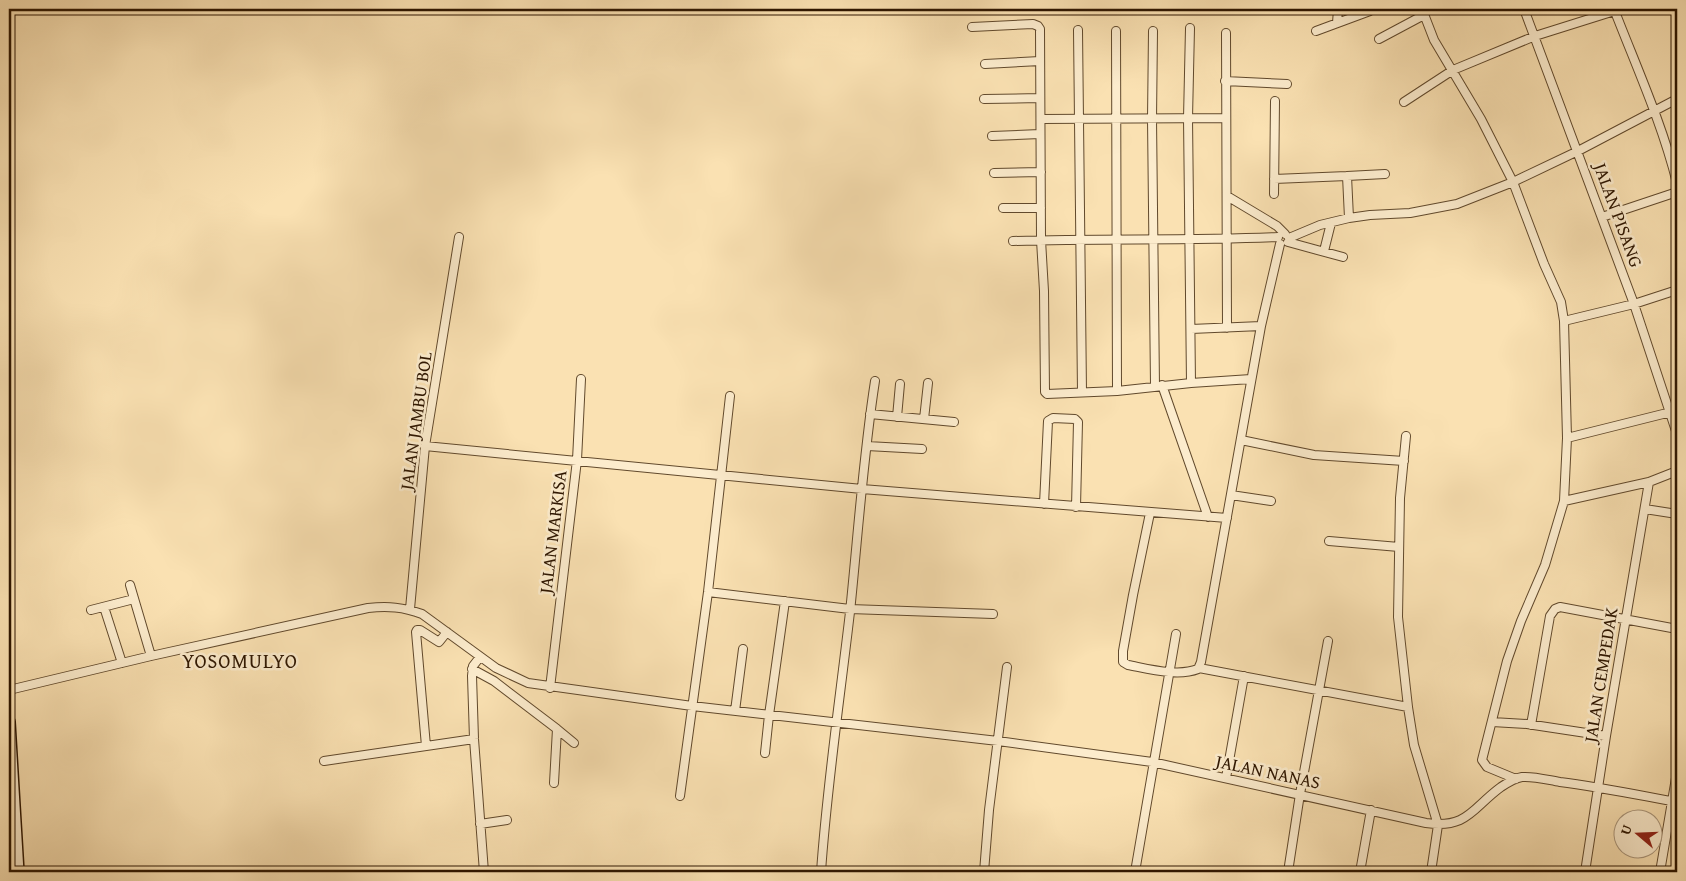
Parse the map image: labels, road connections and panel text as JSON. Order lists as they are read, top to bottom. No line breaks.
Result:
{"streets":{"street":["JALAN PISANG","JALAN JAMBU BOL","JALAN MARKISA","JALAN CEMPEDAK","JALAN NANAS"]},"crossings":[["JALAN MARKISA","JALAN NANAS"]],"districts":["YOSOMULYO"],"north":"left"}
